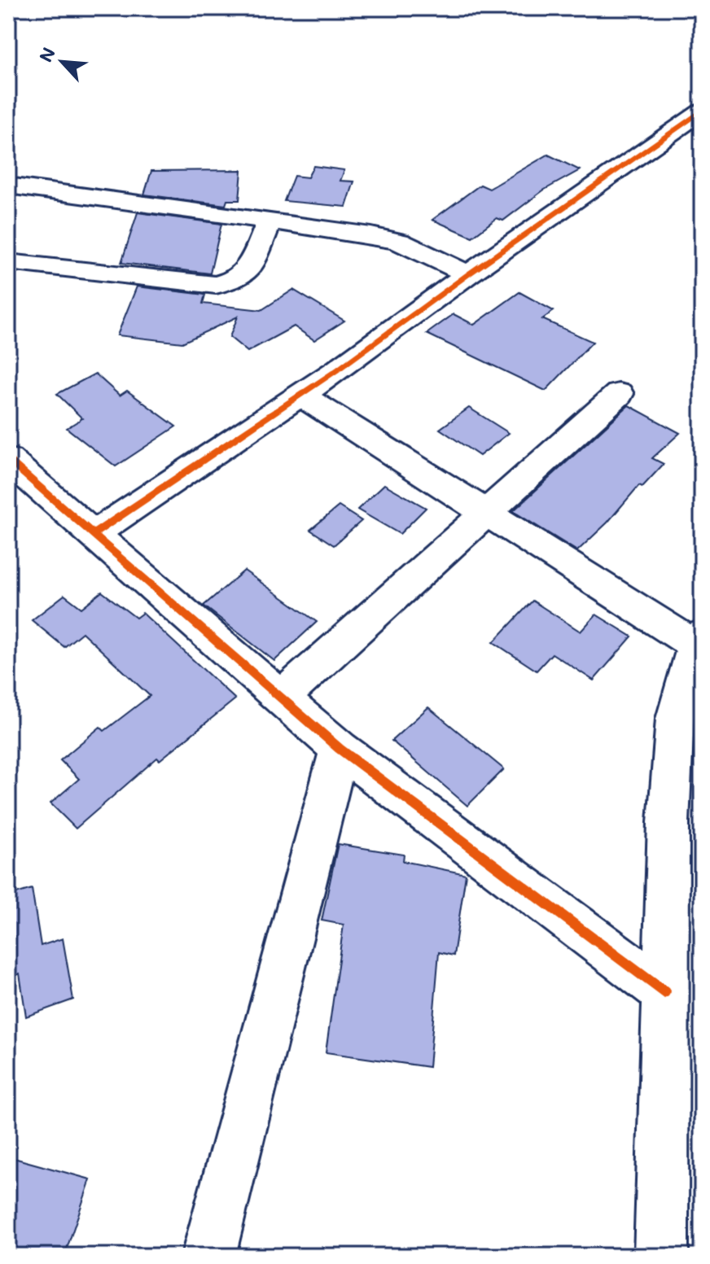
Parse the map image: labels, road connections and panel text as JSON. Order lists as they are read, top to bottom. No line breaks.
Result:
{"north":"top left"}
